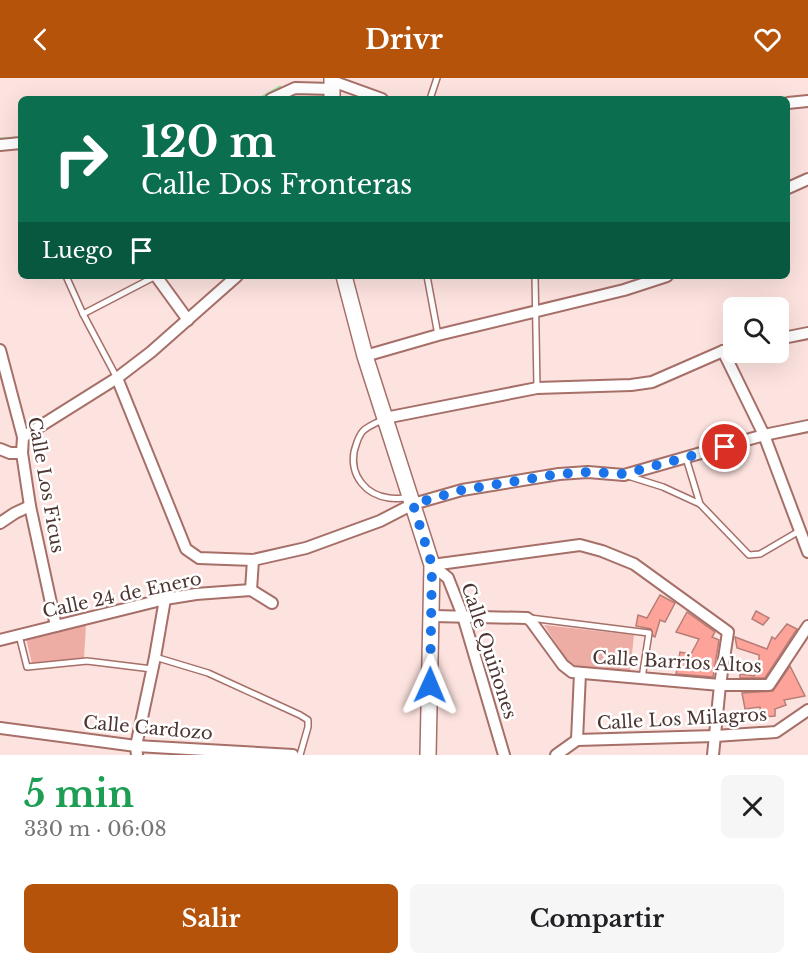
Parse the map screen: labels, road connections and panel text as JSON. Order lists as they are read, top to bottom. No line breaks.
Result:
{"streets":{"street":["Calle Los Ficus","Calle 24 de Enero","Calle Quiñones","Calle Barrios Altos","Calle Los Milagros","Calle Cardozo"]},"crossings":[["Calle Los Ficus","Calle 24 de Enero"]],"page":{"header":"Drivr","turn":["120 m","Calle Dos Fronteras"],"then":"Luego","heading":["5 min","330 m · 06:08"],"buttons":["Salir","Compartir"]}}
